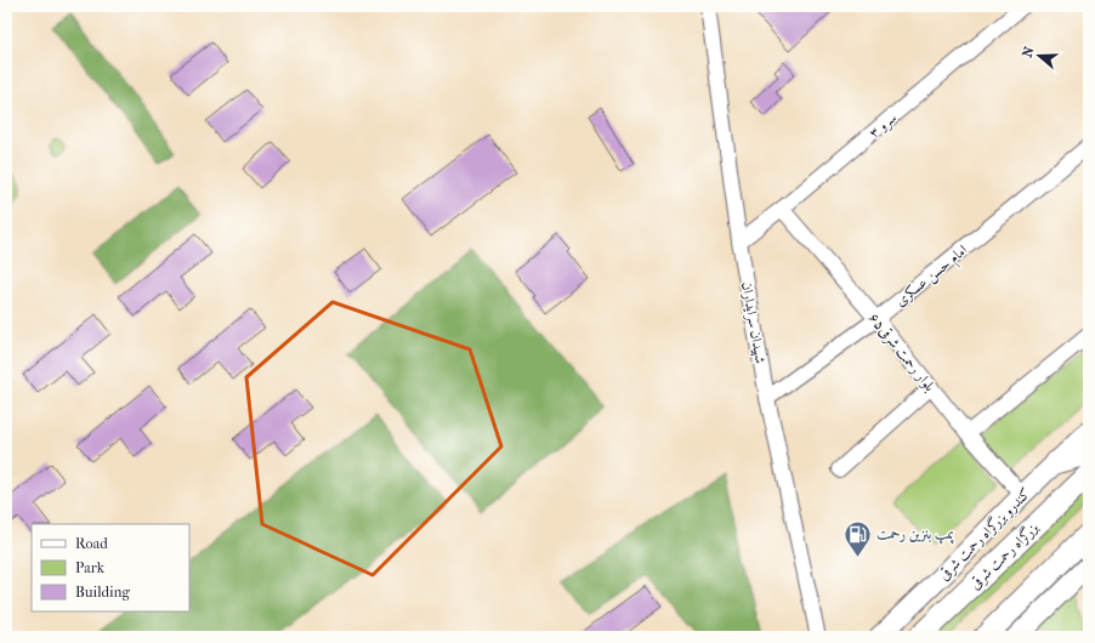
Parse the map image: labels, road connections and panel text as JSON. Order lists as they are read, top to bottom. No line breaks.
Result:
{"streets":{"highway":["بزرگراه رحمت شرقی"],"main road":["کندرو بزرگراه رحمت شرقی"],"street":["سرو ۳","امام حسن عسکری","شهیدان سرایداران","بلوار رحمت شرقی۶۵"]},"crossings":[["سرو ۳","شهیدان سرایداران"],["سرو ۳","بلوار رحمت شرقی۶۵"],["امام حسن عسکری","شهیدان سرایداران"],["امام حسن عسکری","بلوار رحمت شرقی۶۵"],["بلوار رحمت شرقی۶۵","کندرو بزرگراه رحمت شرقی"]],"places":{"fuel station":["پمپ بنزین رحمت"]},"legend":["Road","Park","Building"],"north":"left"}
